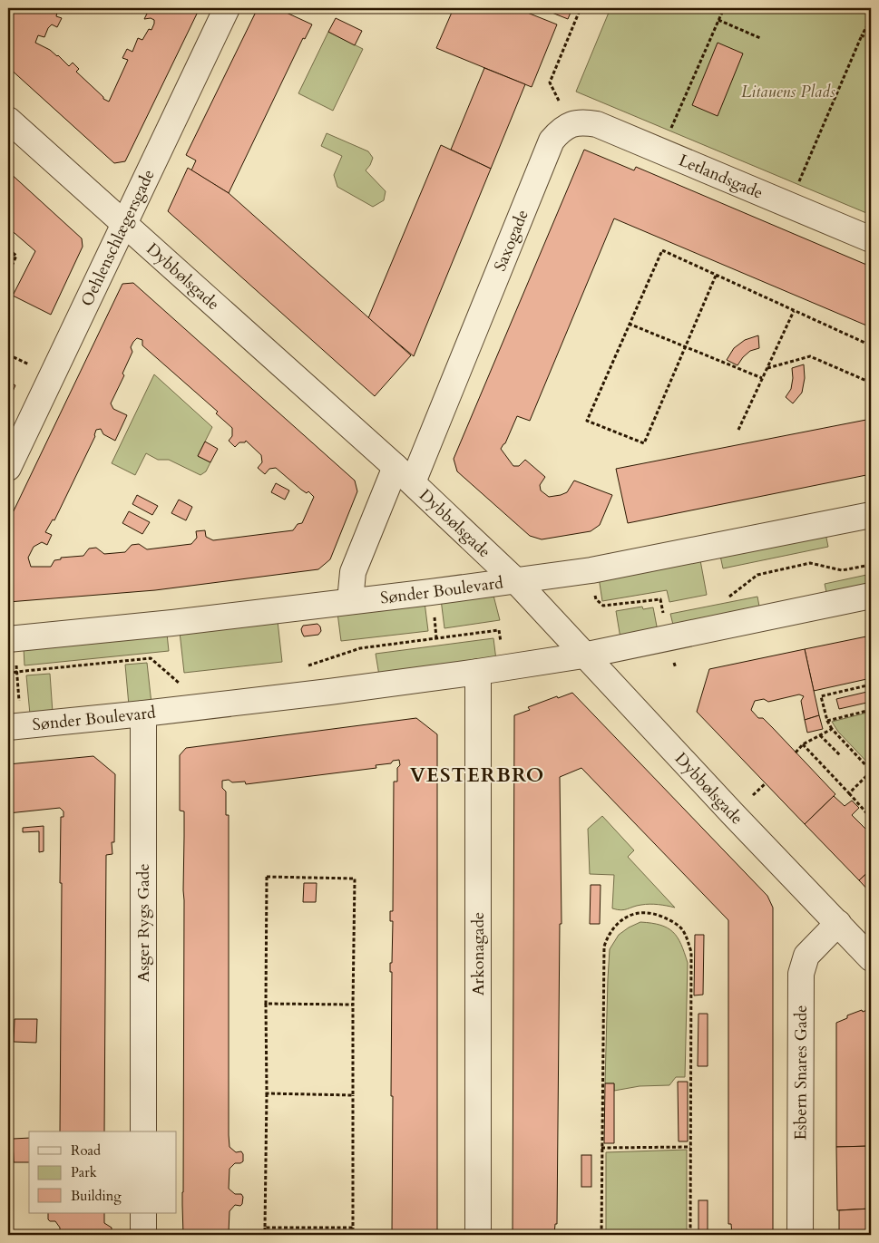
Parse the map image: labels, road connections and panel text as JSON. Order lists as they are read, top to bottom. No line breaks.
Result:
{"streets":{"street":["Letlandsgade","Oehlenschlægersgade","Saxogade","Dybbølsgade","Sønder Boulevard","Asger Rygs Gade","Arkonagade","Esbern Snares Gade"]},"crossings":[["Letlandsgade","Saxogade"],["Oehlenschlægersgade","Dybbølsgade"],["Saxogade","Dybbølsgade"],["Saxogade","Sønder Boulevard"],["Dybbølsgade","Sønder Boulevard"],["Dybbølsgade","Esbern Snares Gade"],["Sønder Boulevard","Asger Rygs Gade"],["Sønder Boulevard","Arkonagade"]],"districts":["VESTERBRO"],"parks":["Litauens Plads"],"legend":["Road","Park","Building"]}
